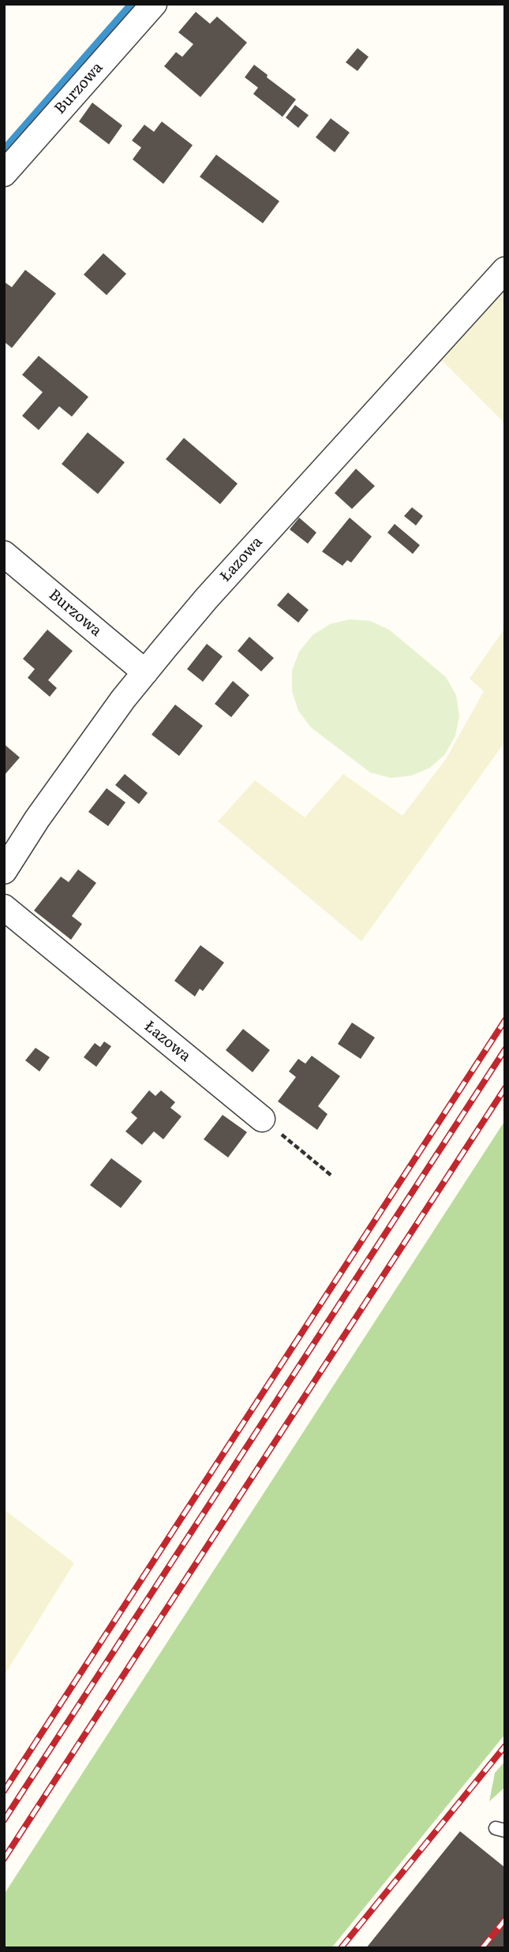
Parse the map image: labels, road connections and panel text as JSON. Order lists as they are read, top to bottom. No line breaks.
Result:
{"streets":{"street":["Burzowa","Łazowa"]},"crossings":[["Burzowa","Łazowa"]]}
